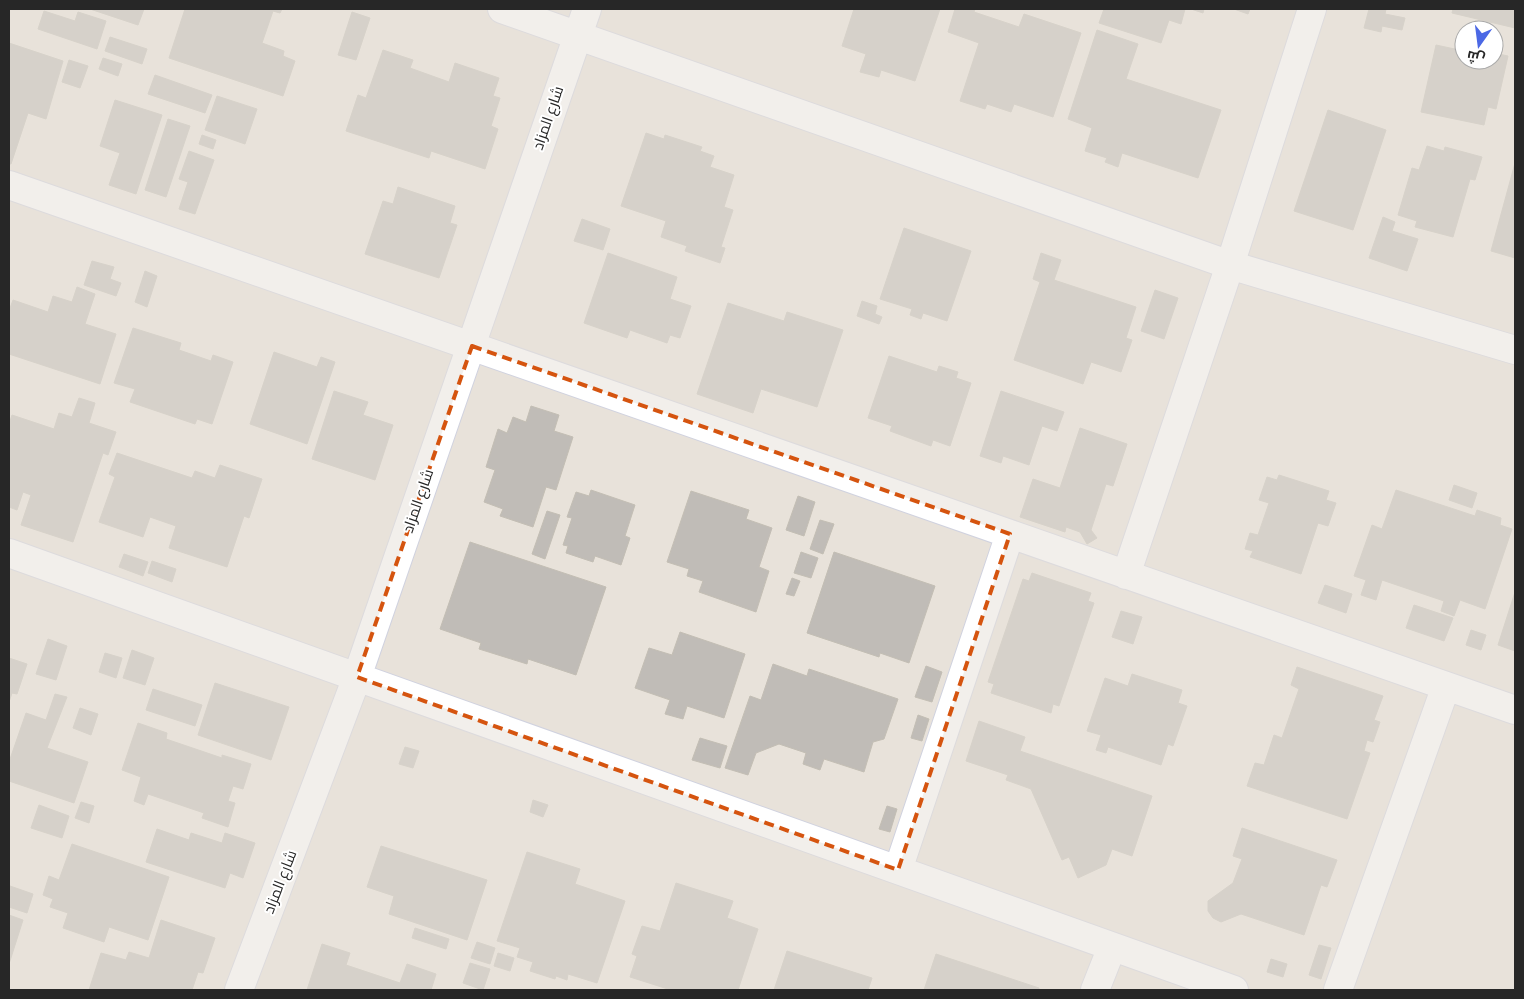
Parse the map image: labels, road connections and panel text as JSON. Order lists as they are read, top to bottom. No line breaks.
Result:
{"streets":{"street":["شارع المزاد"]},"north":"bottom"}
